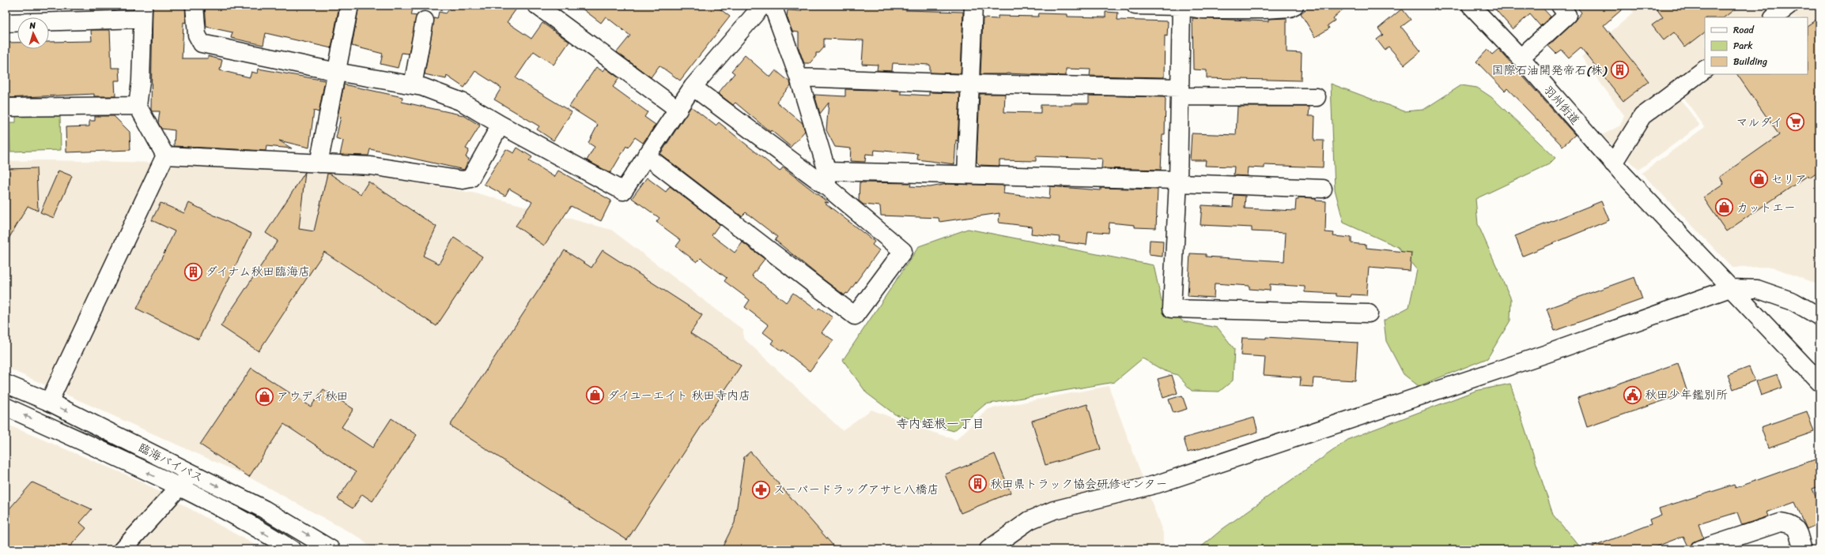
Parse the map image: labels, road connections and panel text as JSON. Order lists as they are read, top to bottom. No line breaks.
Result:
{"streets":{"main road":["羽州街道","臨海バイパス"]},"districts":["寺内蛭根一丁目"],"places":{"building":["国際石油開発帝石(株)","ダイナム秋田臨海店","秋田県トラック協会研修センター"],"supermarket":["マルダイ"],"shop":["セリア","カットエー","ダイユーエイト 秋田寺内店","アウディ秋田"],"public building":["秋田少年鑑別所"],"pharmacy":["スーパードラッグアサヒ八橋店"]},"legend":["Road","Park","Building"],"north":"top"}
